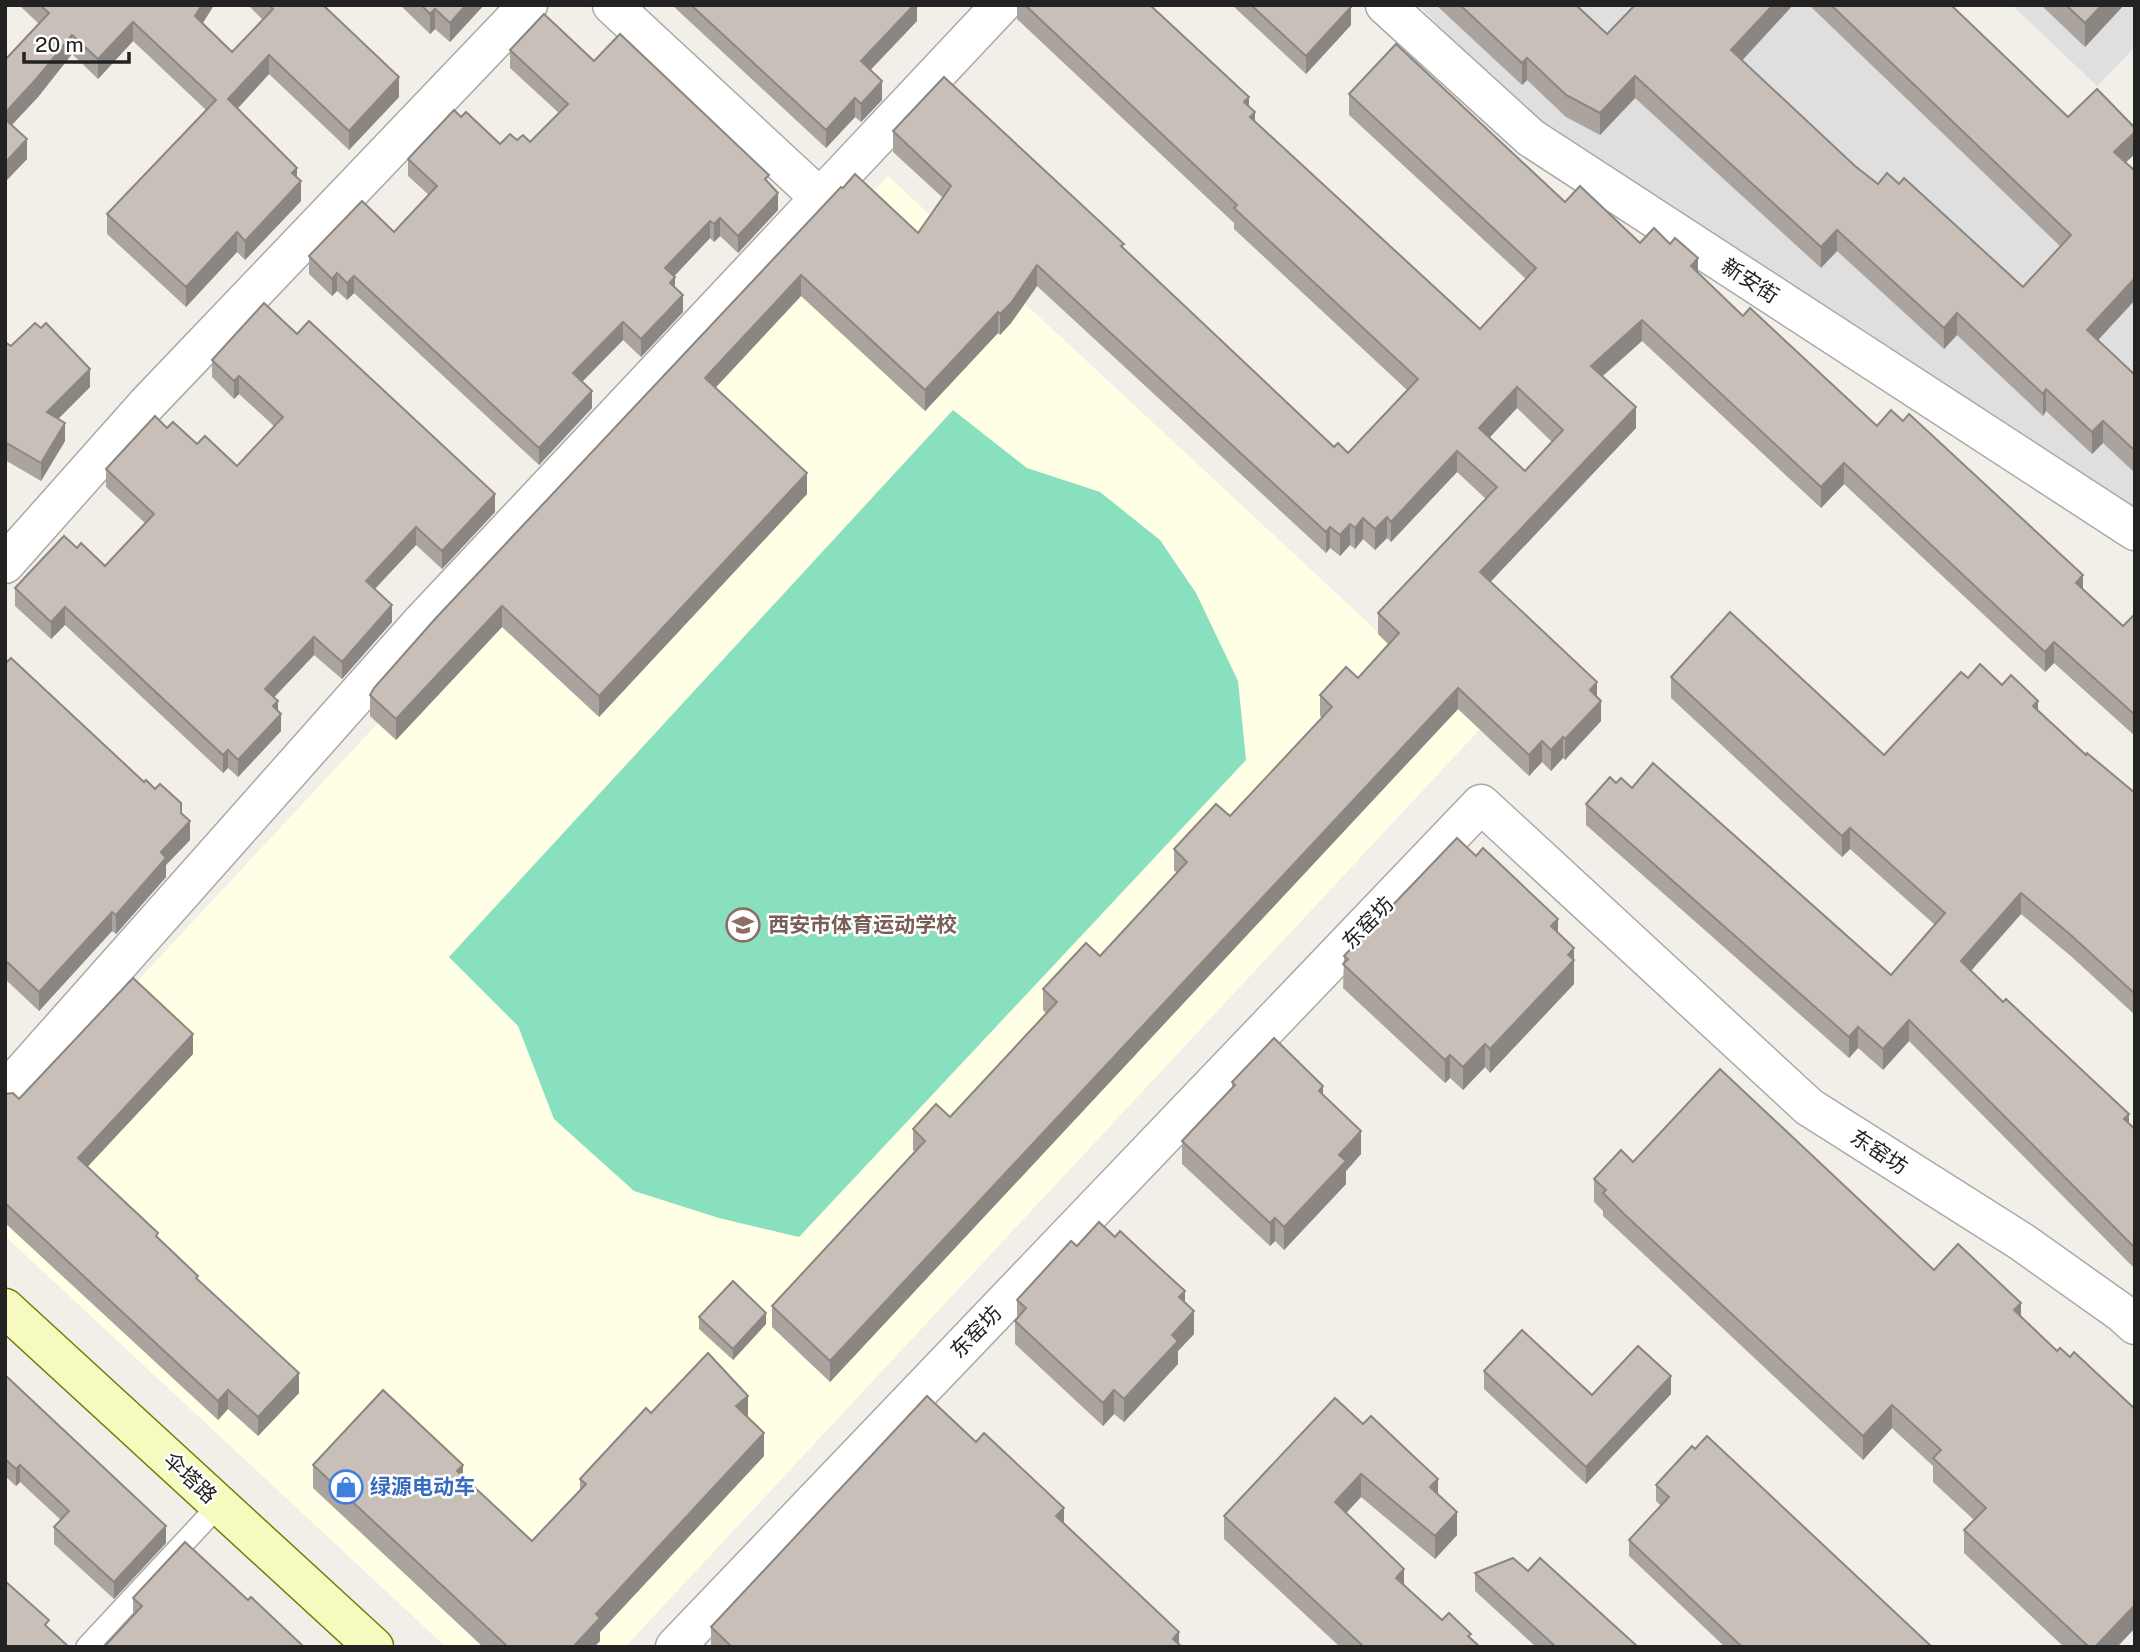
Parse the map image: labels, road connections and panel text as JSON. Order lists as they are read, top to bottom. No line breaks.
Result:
{"streets":{"street":["新安街","东窑坊","伞塔路"]},"places":{"school or university":["西安市体育运动学校"],"shop":["绿源电动车"]},"scale_bar":"20 m"}
